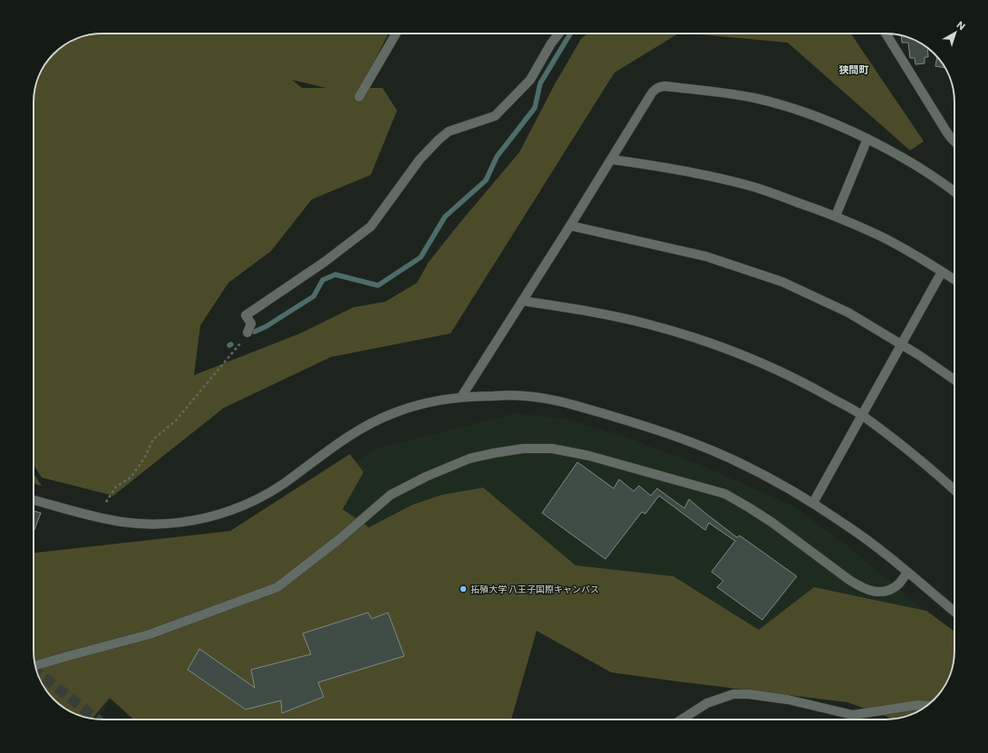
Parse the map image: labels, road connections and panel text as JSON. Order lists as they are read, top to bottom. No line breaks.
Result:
{"districts":["狭間町"],"places":["拓殖大学 八王子国際キャンパス"],"north":"top right"}
